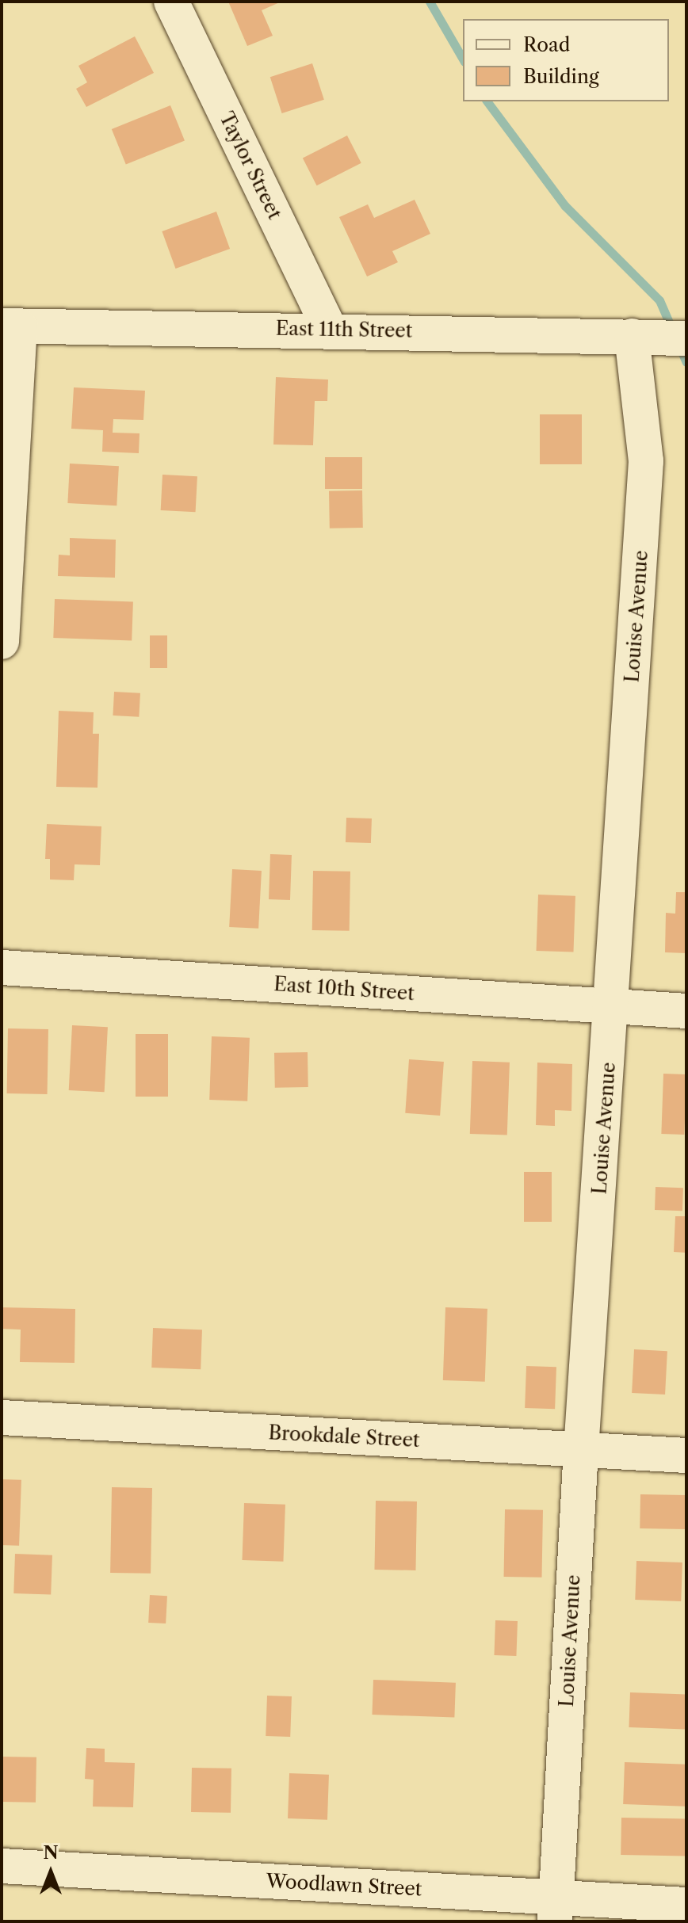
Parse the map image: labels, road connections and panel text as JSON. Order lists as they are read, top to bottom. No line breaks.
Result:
{"streets":{"street":["Taylor Street","East 11th Street","Louise Avenue","East 10th Street","Brookdale Street","Woodlawn Street"]},"crossings":[["Taylor Street","East 11th Street"],["East 11th Street","Louise Avenue"],["Louise Avenue","East 10th Street"],["Louise Avenue","Brookdale Street"],["Louise Avenue","Woodlawn Street"]],"legend":["Road","Building"],"north":"top"}
